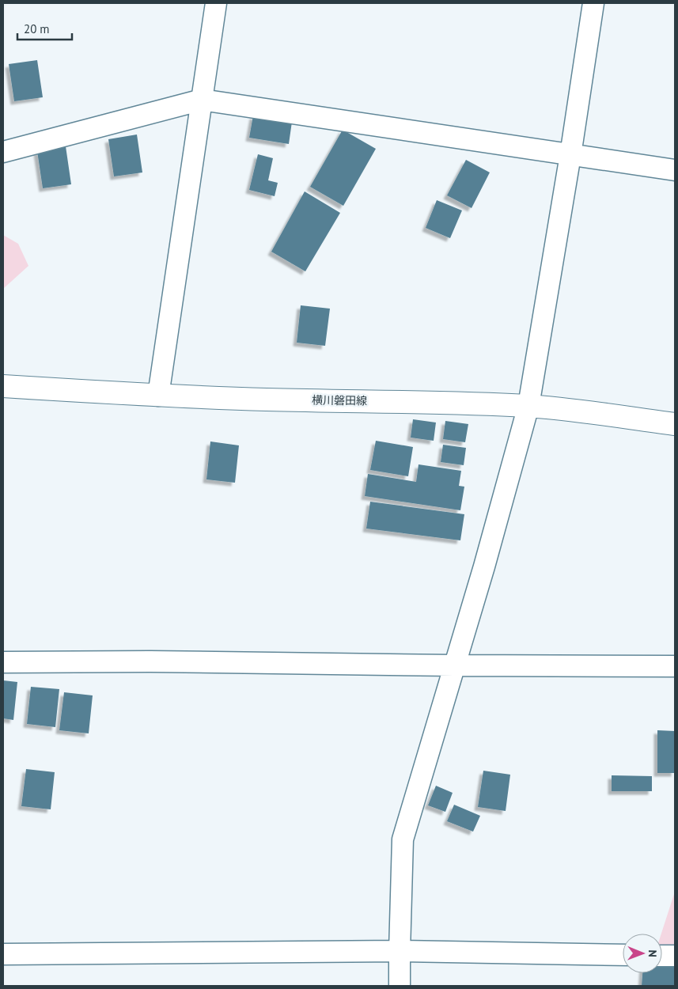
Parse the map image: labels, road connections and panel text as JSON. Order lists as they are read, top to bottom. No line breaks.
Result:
{"streets":{"main road":["横川磐田線"]},"scale_bar":"20 m","north":"right"}
